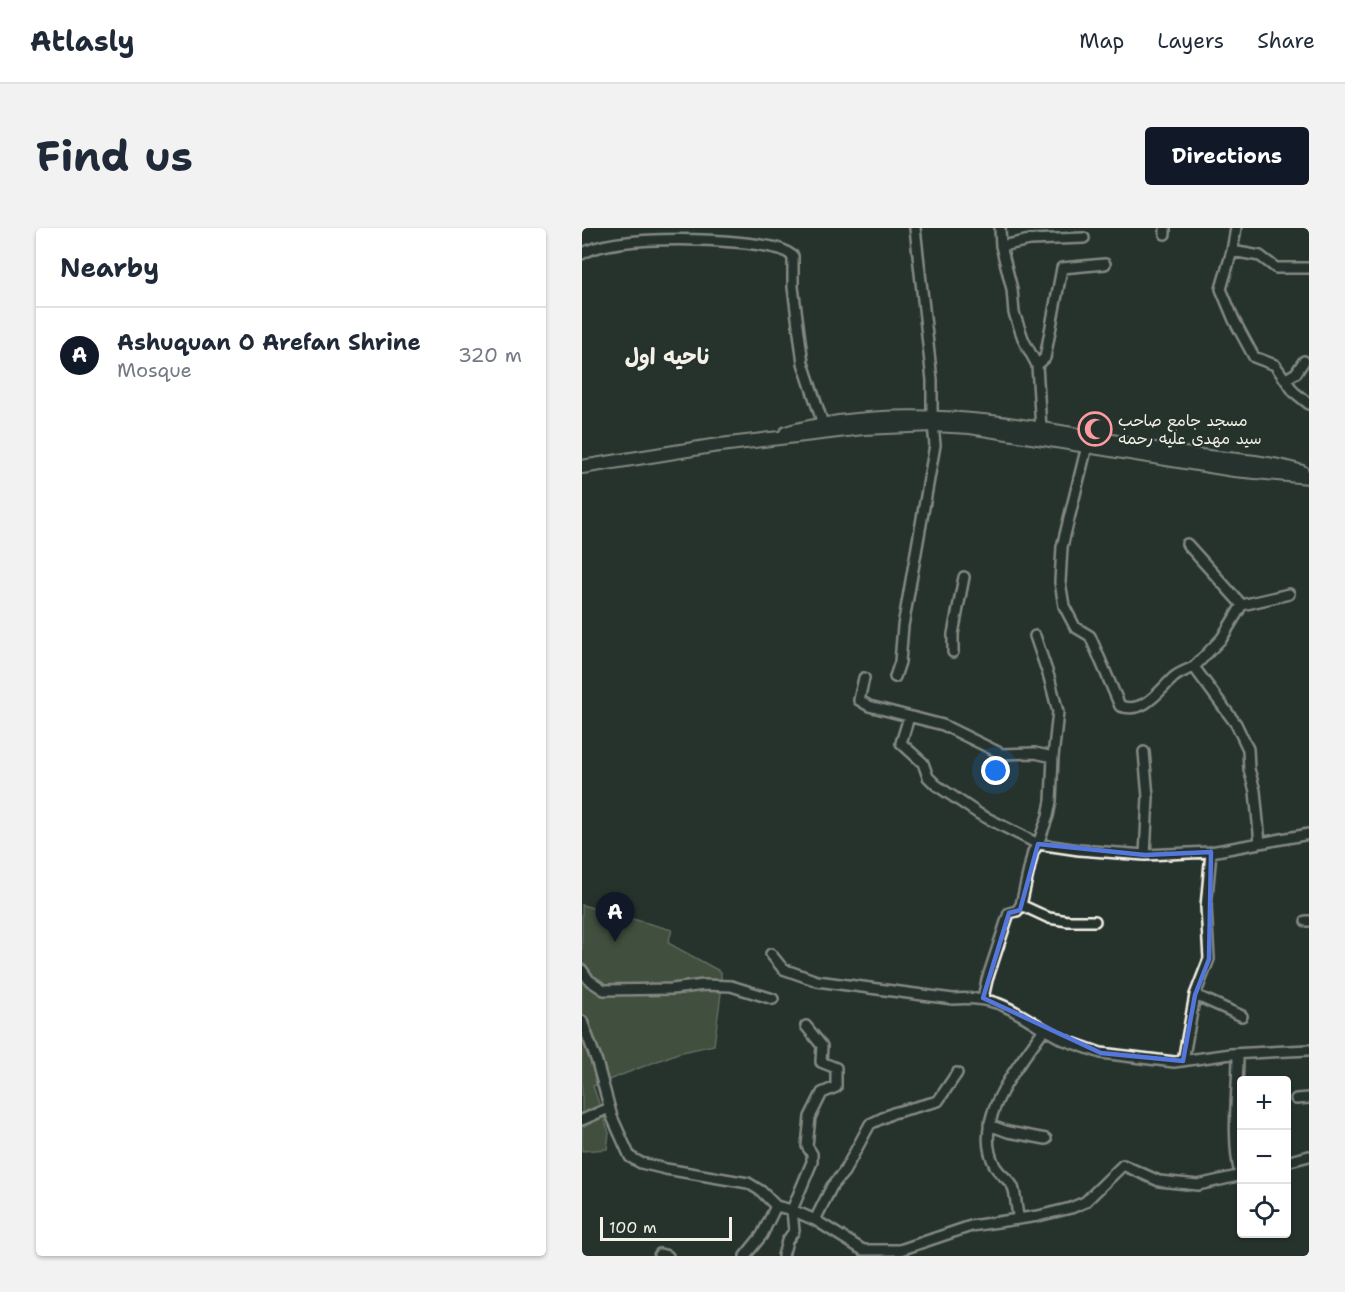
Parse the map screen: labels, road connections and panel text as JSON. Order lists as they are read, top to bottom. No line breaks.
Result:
{"districts":["ناحیه اول"],"places":{"mosque":["مسجد جامع صاحب سید مهدی علیه رحمه"]},"scale_bar":"100 m","page":{"header":"Atlasly","nav":["Map","Layers","Share"],"buttons":"Directions","title":"Find us","heading":"Nearby","list":[{"mark":"A","name":"Ashuquan O Arefan Shrine","note":"Mosque","value":"320 m"}],"pins":"A","map_buttons":["+","−"],"scale":"100 m"}}
